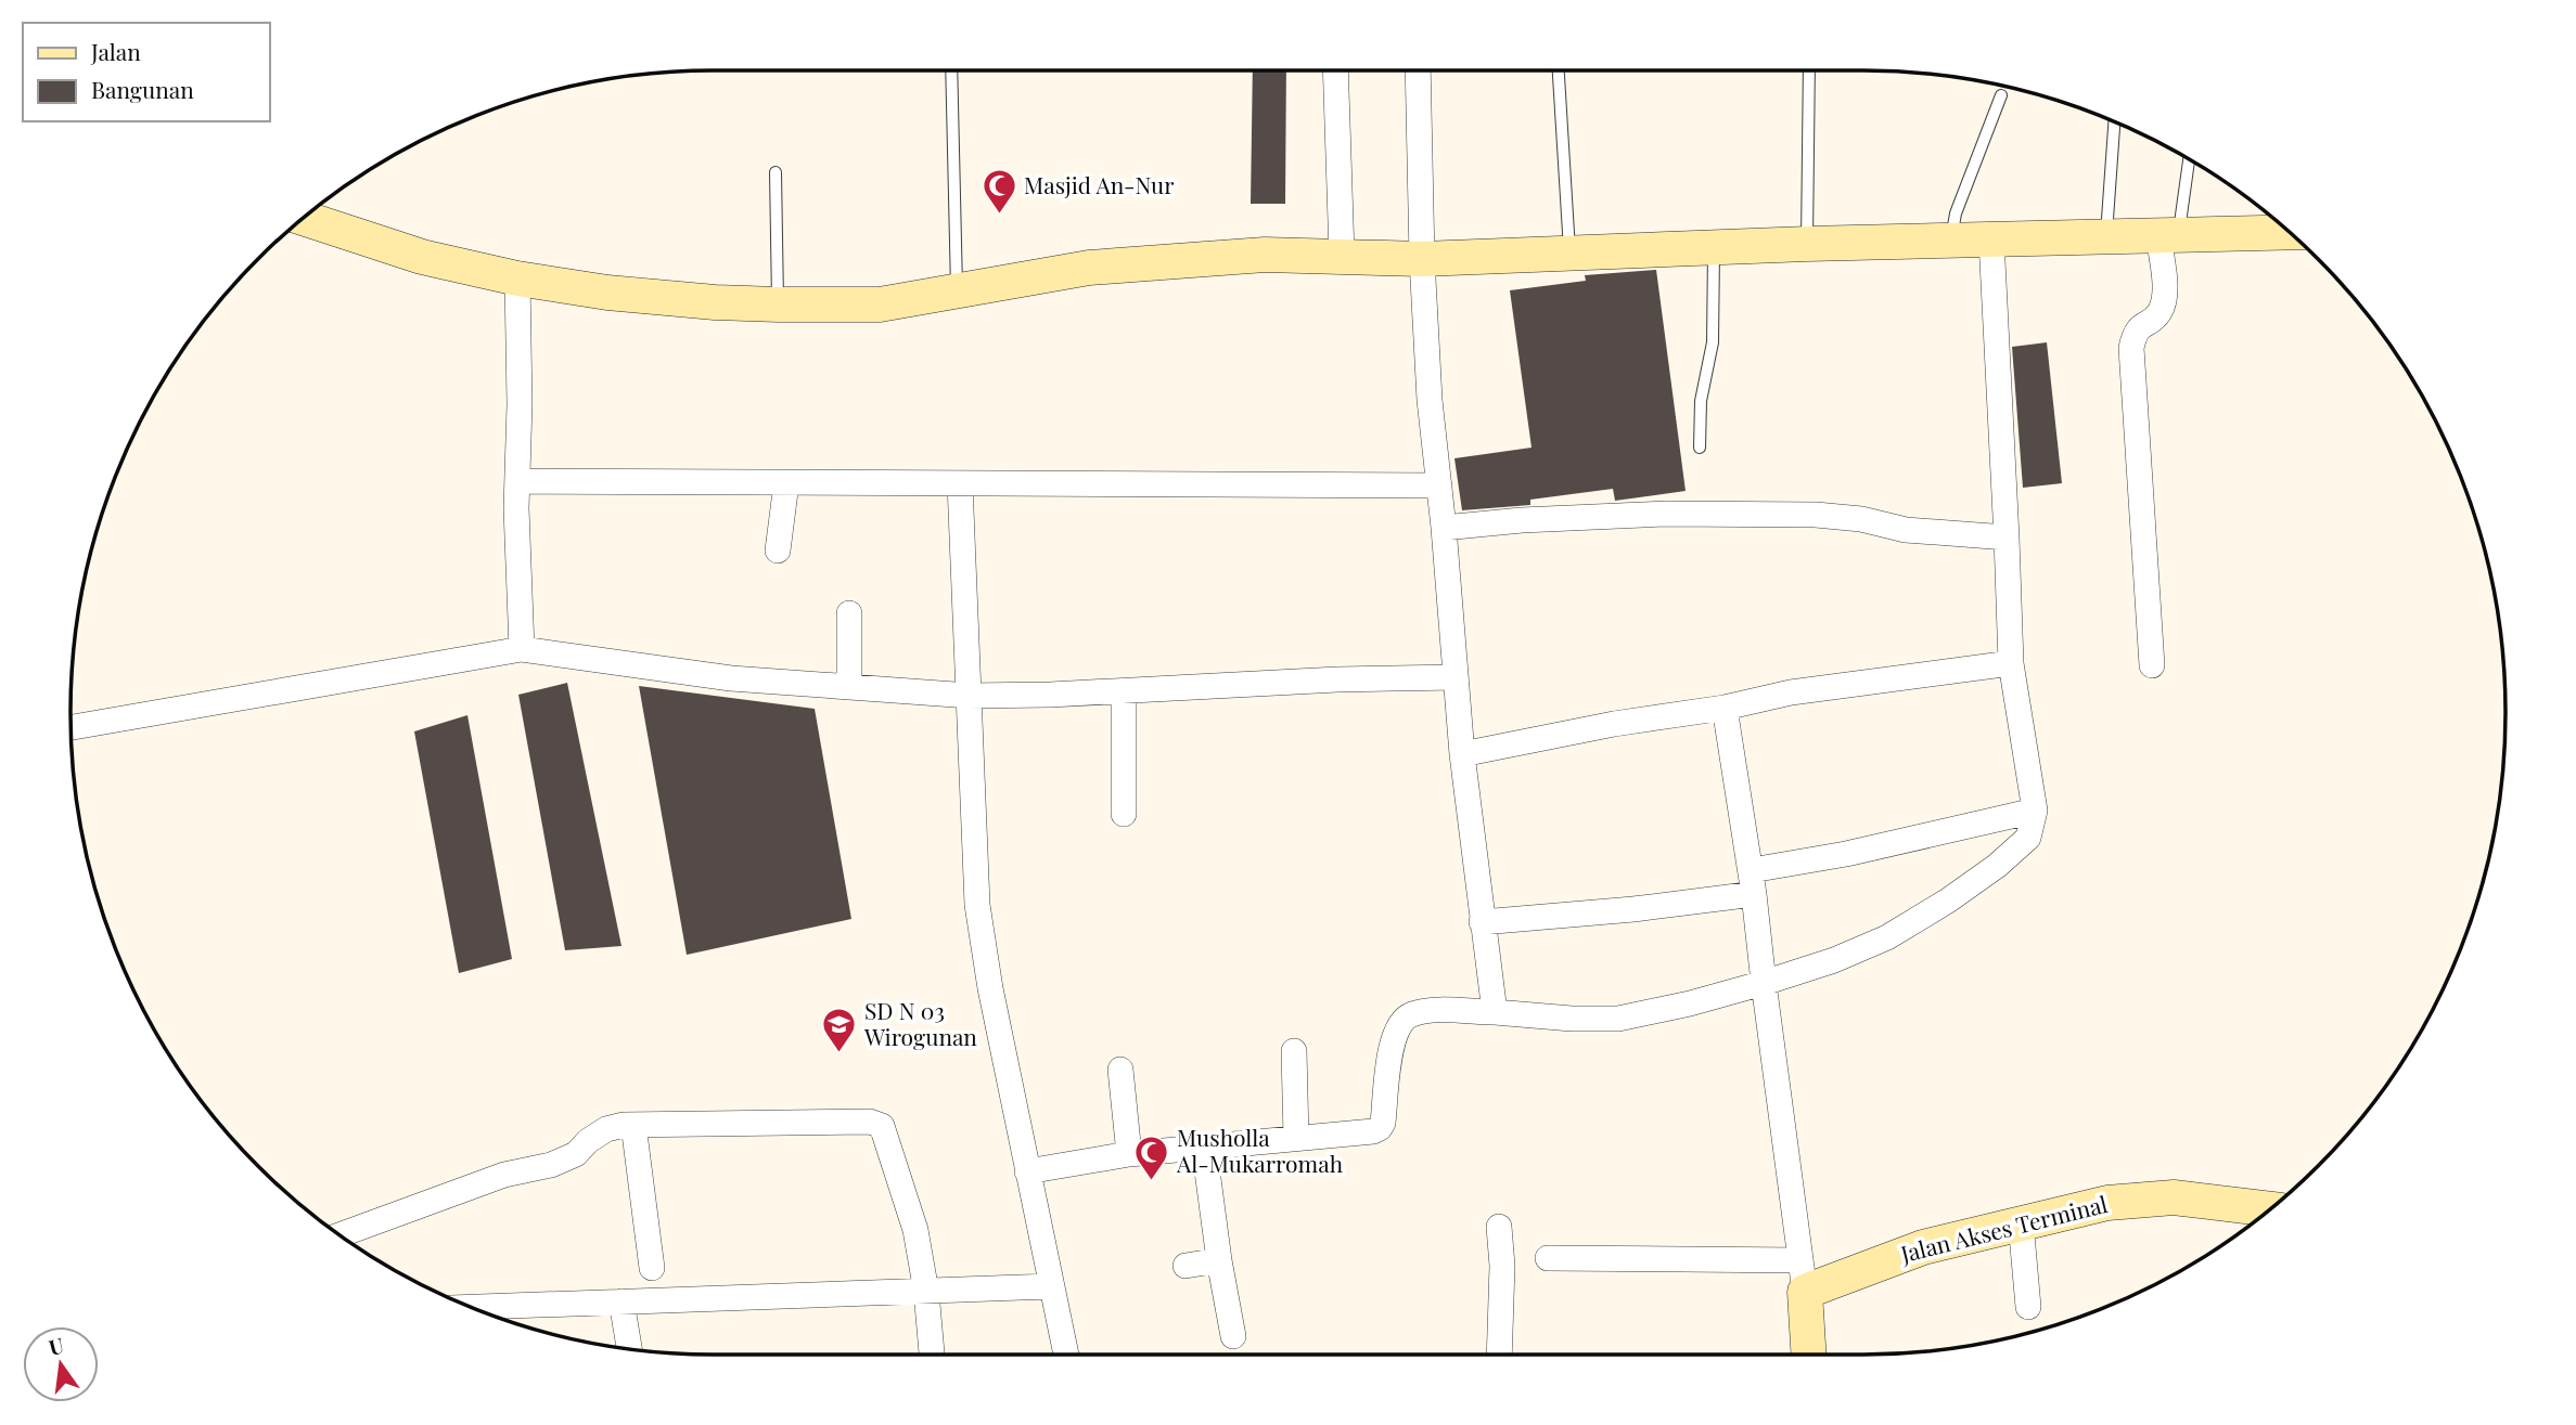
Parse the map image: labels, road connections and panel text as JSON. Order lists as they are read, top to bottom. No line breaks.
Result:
{"streets":{"street":["Jalan Akses Terminal"]},"places":{"mosque":["Masjid An-Nur","Musholla Al-Mukarromah"],"school or university":["SD N 03 Wirogunan"]},"legend":["Jalan","Bangunan"],"north":"top"}
